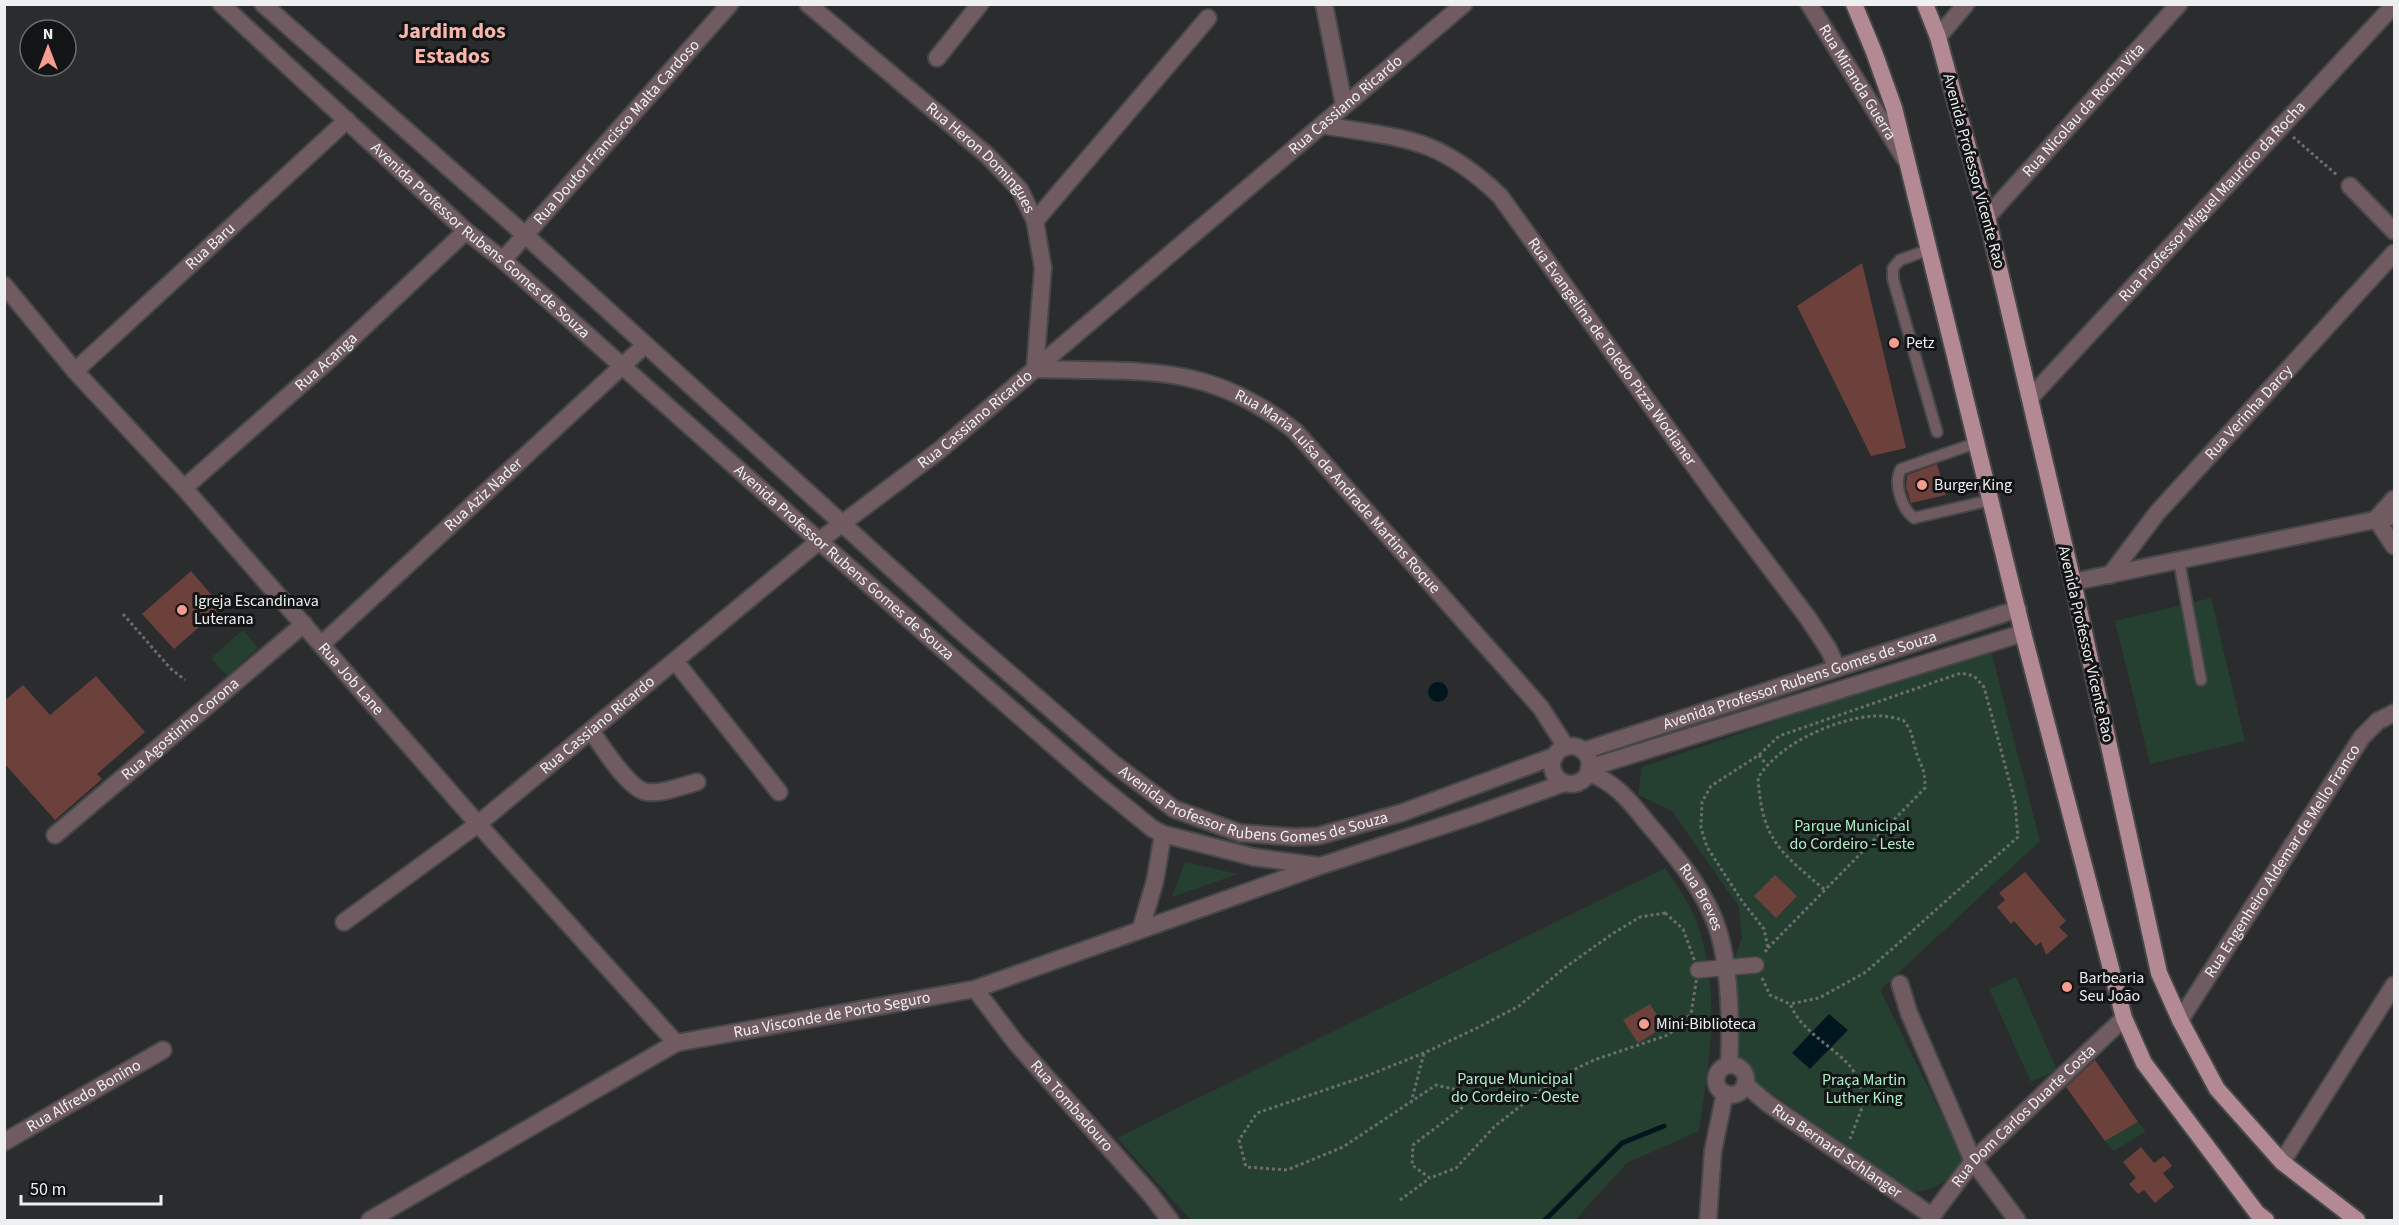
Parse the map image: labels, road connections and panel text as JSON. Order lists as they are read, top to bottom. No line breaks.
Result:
{"streets":{"main road":["Avenida Professor Vicente Rao"],"street":["Rua Miranda Guerra","Rua Cassiano Ricardo","Rua Nicolau da Rocha Vita","Rua Doutor Francisco Malta Cardoso","Rua Heron Domingues","Rua Professor Miguel Maurício da Rocha","Avenida Professor Rubens Gomes de Souza","Rua Baru","Rua Evangelina de Toledo Pizza Wodianer","Rua Acanga","Rua Verinha Darcy","Rua Maria Luísa de Andrade Martins Roque","Rua Aziz Nader","Rua Job Lane","Rua Agostinho Corona","Rua Engenheiro Aldemar de Mello Franco","Rua Breves","Rua Visconde de Porto Seguro","Rua Alfredo Bonino","Rua Tombadouro","Rua Dom Carlos Duarte Costa","Rua Bernard Schlanger"]},"crossings":[["Rua Cassiano Ricardo","Rua Heron Domingues"],["Rua Cassiano Ricardo","Avenida Professor Rubens Gomes de Souza"],["Rua Cassiano Ricardo","Rua Evangelina de Toledo Pizza Wodianer"],["Rua Cassiano Ricardo","Rua Maria Luísa de Andrade Martins Roque"],["Rua Cassiano Ricardo","Rua Job Lane"],["Rua Nicolau da Rocha Vita","Avenida Professor Vicente Rao"],["Rua Doutor Francisco Malta Cardoso","Avenida Professor Rubens Gomes de Souza"],["Rua Heron Domingues","Rua Maria Luísa de Andrade Martins Roque"],["Avenida Professor Vicente Rao","Rua Professor Miguel Maurício da Rocha"],["Avenida Professor Vicente Rao","Rua Engenheiro Aldemar de Mello Franco"],["Avenida Professor Rubens Gomes de Souza","Rua Baru"],["Avenida Professor Rubens Gomes de Souza","Rua Evangelina de Toledo Pizza Wodianer"],["Avenida Professor Rubens Gomes de Souza","Rua Acanga"],["Avenida Professor Rubens Gomes de Souza","Rua Maria Luísa de Andrade Martins Roque"],["Avenida Professor Rubens Gomes de Souza","Rua Aziz Nader"],["Avenida Professor Rubens Gomes de Souza","Rua Breves"],["Avenida Professor Rubens Gomes de Souza","Rua Visconde de Porto Seguro"],["Rua Baru","Rua Job Lane"],["Rua Acanga","Rua Job Lane"],["Rua Maria Luísa de Andrade Martins Roque","Rua Breves"],["Rua Aziz Nader","Rua Job Lane"],["Rua Job Lane","Rua Agostinho Corona"],["Rua Job Lane","Rua Visconde de Porto Seguro"],["Rua Breves","Rua Bernard Schlanger"],["Rua Visconde de Porto Seguro","Rua Tombadouro"],["Rua Dom Carlos Duarte Costa","Rua Bernard Schlanger"]],"districts":["Jardim dos Estados"],"parks":["Parque Municipal do Cordeiro - Leste","Parque Municipal do Cordeiro - Oeste","Praça Martin Luther King"],"places":["Petz","Burger King","Igreja Escandinava Luterana","Barbearia Seu João","Mini-Biblioteca"],"scale_bar":"50 m","north":"top"}
